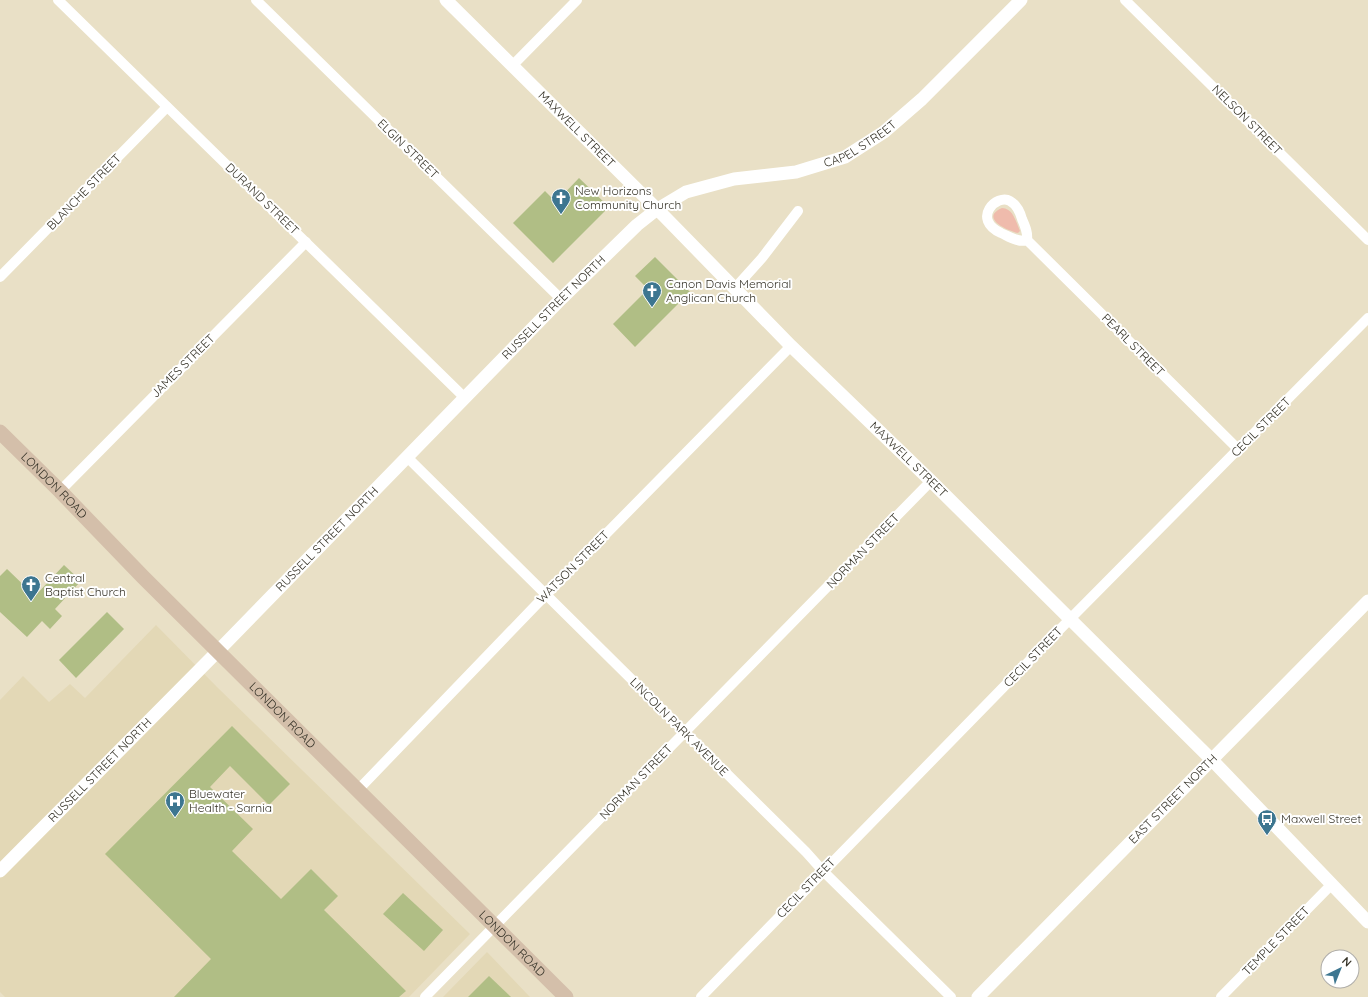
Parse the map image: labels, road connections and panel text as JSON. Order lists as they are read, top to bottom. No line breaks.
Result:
{"streets":{"main road":["LONDON ROAD"],"street":["NELSON STREET","MAXWELL STREET","CAPEL STREET","ELGIN STREET","BLANCHE STREET","DURAND STREET","RUSSELL STREET NORTH","PEARL STREET","JAMES STREET","CECIL STREET","NORMAN STREET","WATSON STREET","LINCOLN PARK AVENUE","EAST STREET NORTH","TEMPLE STREET"]},"crossings":[["MAXWELL STREET","CAPEL STREET"],["MAXWELL STREET","RUSSELL STREET NORTH"],["MAXWELL STREET","CECIL STREET"],["MAXWELL STREET","NORMAN STREET"],["MAXWELL STREET","WATSON STREET"],["MAXWELL STREET","EAST STREET NORTH"],["MAXWELL STREET","TEMPLE STREET"],["CAPEL STREET","RUSSELL STREET NORTH"],["ELGIN STREET","RUSSELL STREET NORTH"],["BLANCHE STREET","DURAND STREET"],["DURAND STREET","RUSSELL STREET NORTH"],["DURAND STREET","JAMES STREET"],["RUSSELL STREET NORTH","LONDON ROAD"],["RUSSELL STREET NORTH","LINCOLN PARK AVENUE"],["PEARL STREET","CECIL STREET"],["JAMES STREET","LONDON ROAD"],["CECIL STREET","LINCOLN PARK AVENUE"],["LONDON ROAD","NORMAN STREET"],["LONDON ROAD","WATSON STREET"],["NORMAN STREET","LINCOLN PARK AVENUE"],["WATSON STREET","LINCOLN PARK AVENUE"]],"places":{"church":["New Horizons Community Church","Canon Davis Memorial Anglican Church","Central Baptist Church"],"hospital":["Bluewater Health - Sarnia"],"bus stop":["Maxwell Street"]},"north":"top right"}
